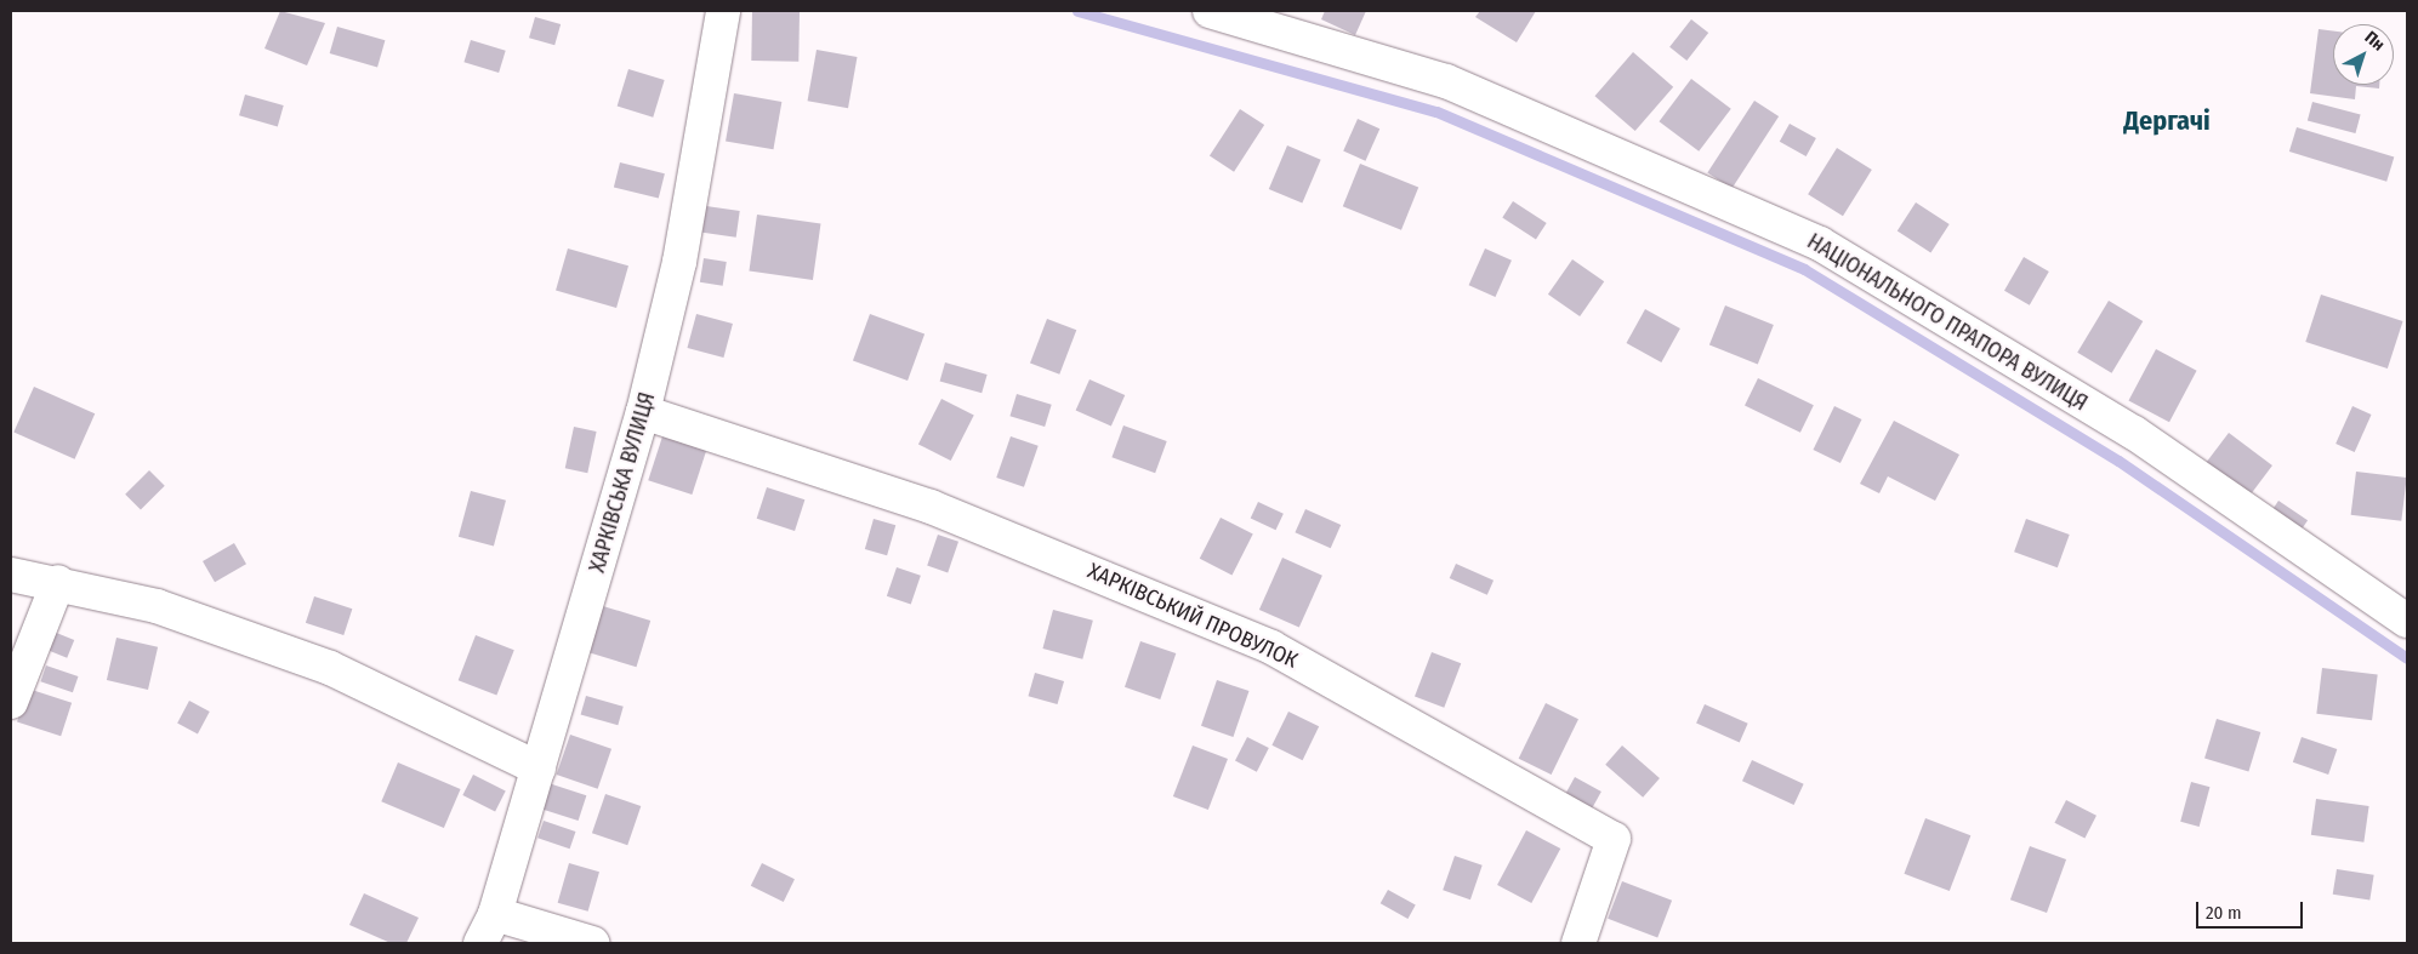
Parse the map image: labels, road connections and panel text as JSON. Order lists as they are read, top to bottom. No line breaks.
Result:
{"streets":{"street":["НАЦІОНАЛЬНОГО ПРАПОРА ВУЛИЦЯ","ХАРКІВСЬКА ВУЛИЦЯ","ХАРКІВСЬКИЙ ПРОВУЛОК"]},"crossings":[["ХАРКІВСЬКА ВУЛИЦЯ","ХАРКІВСЬКИЙ ПРОВУЛОК"]],"districts":["Дергачі"],"scale_bar":"20 m","north":"top right"}
